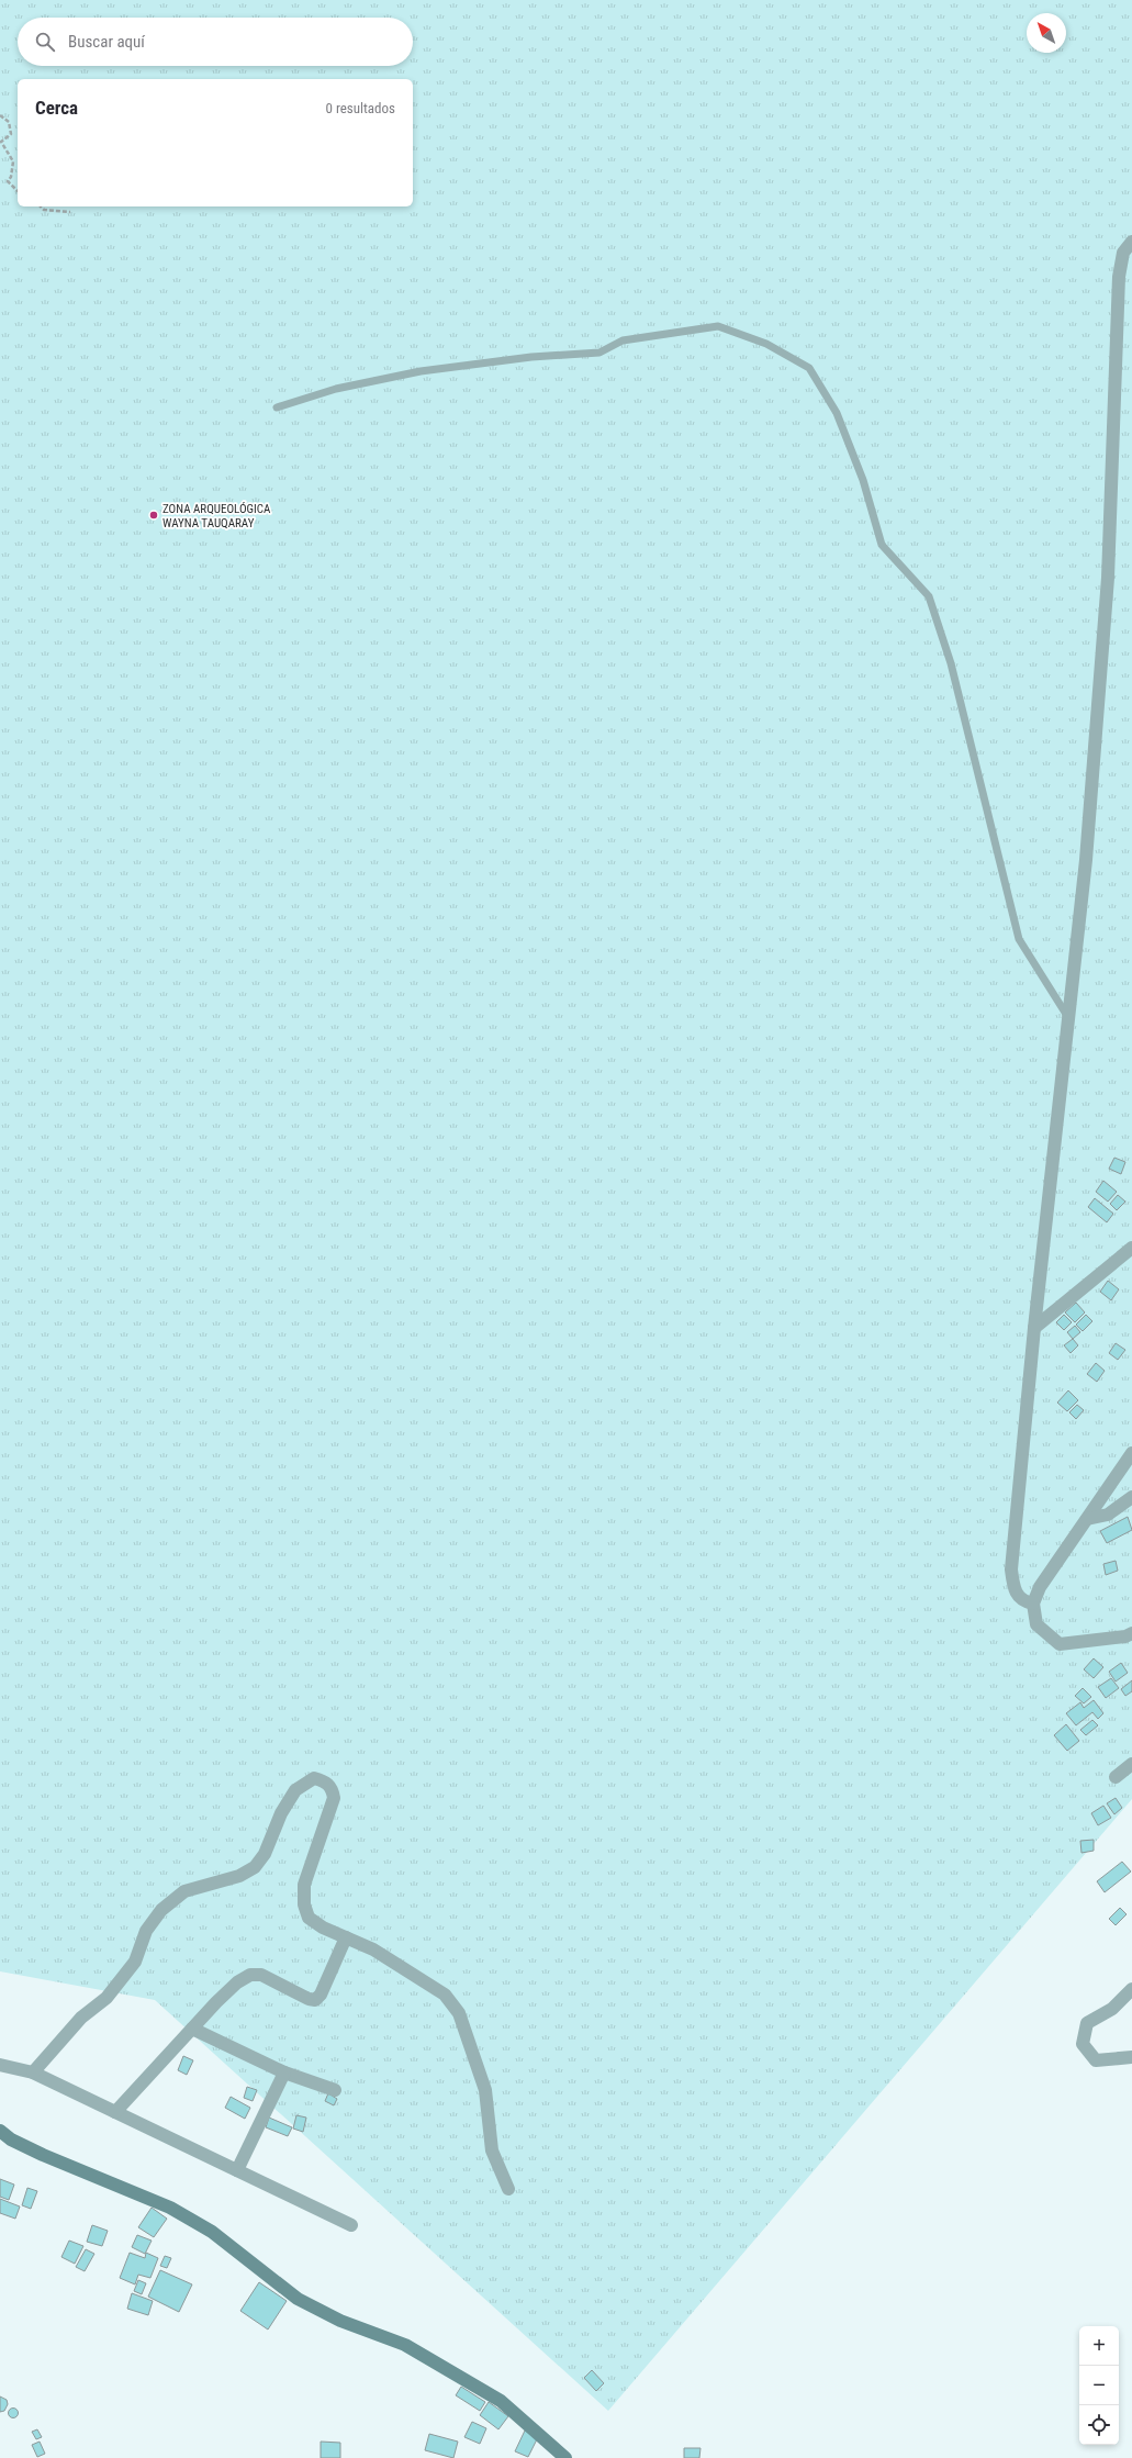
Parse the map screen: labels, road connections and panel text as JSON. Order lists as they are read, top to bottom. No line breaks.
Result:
{"places":["ZONA ARQUEOLÓGICA WAYNA TAUQARAY"],"north":"top left","page":{"search":"Buscar aquí","heading":["Cerca","0 resultados"],"map_buttons":["+","−"]}}
